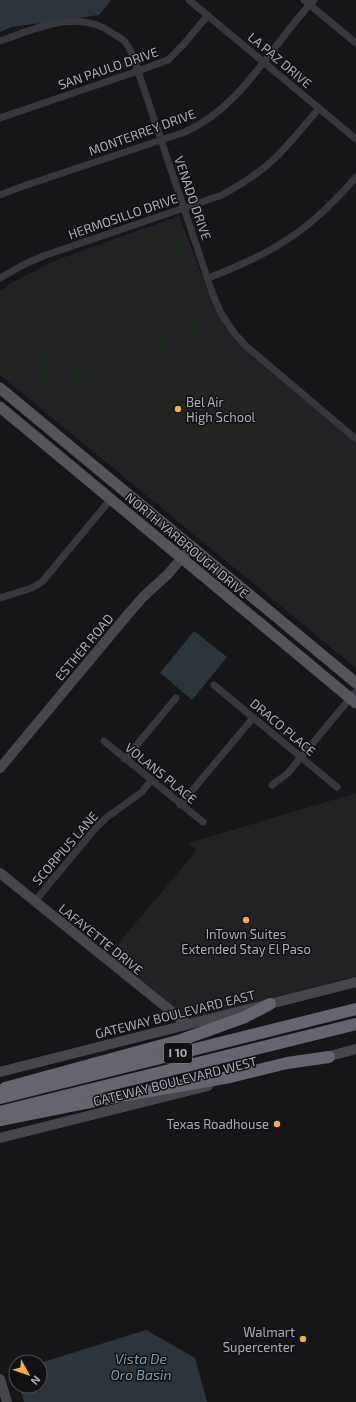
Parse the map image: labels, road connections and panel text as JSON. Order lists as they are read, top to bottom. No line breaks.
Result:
{"streets":{"highway":["I 10"],"main road":["NORTH YARBROUGH DRIVE","ESTHER ROAD","LAFAYETTE DRIVE","GATEWAY BOULEVARD EAST","GATEWAY BOULEVARD WEST"],"street":["LA PAZ DRIVE","SAN PAULO DRIVE","MONTERREY DRIVE","VENADO DRIVE","HERMOSILLO DRIVE","DRACO PLACE","VOLANS PLACE","SCORPIUS LANE"]},"crossings":[["LA PAZ DRIVE","SAN PAULO DRIVE"],["LA PAZ DRIVE","MONTERREY DRIVE"],["LA PAZ DRIVE","HERMOSILLO DRIVE"],["SAN PAULO DRIVE","VENADO DRIVE"],["MONTERREY DRIVE","VENADO DRIVE"],["VENADO DRIVE","HERMOSILLO DRIVE"],["NORTH YARBROUGH DRIVE","ESTHER ROAD"],["VOLANS PLACE","SCORPIUS LANE"],["SCORPIUS LANE","LAFAYETTE DRIVE"],["LAFAYETTE DRIVE","GATEWAY BOULEVARD EAST"]],"water":["Vista De Oro Basin"],"places":["Bel Air High School","InTown Suites Extended Stay El Paso","Texas Roadhouse","Walmart Supercenter"],"north":"bottom right"}
